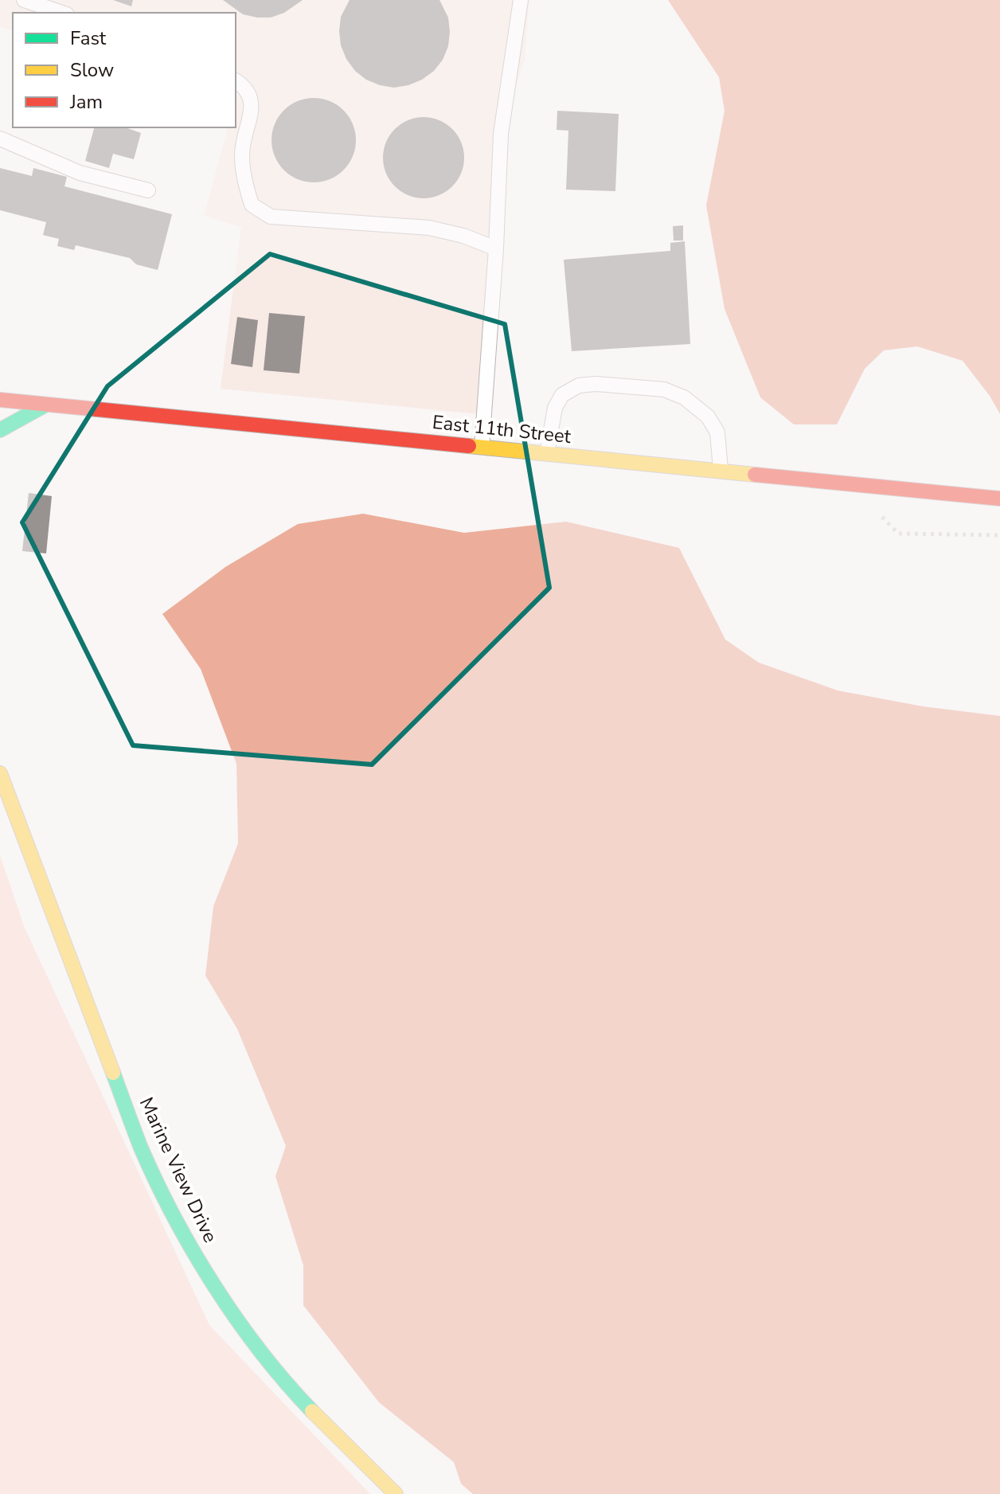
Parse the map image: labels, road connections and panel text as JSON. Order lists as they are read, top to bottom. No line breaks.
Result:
{"streets":{"street":["East 11th Street","Marine View Drive"]},"legend":["Fast","Slow","Jam"]}
